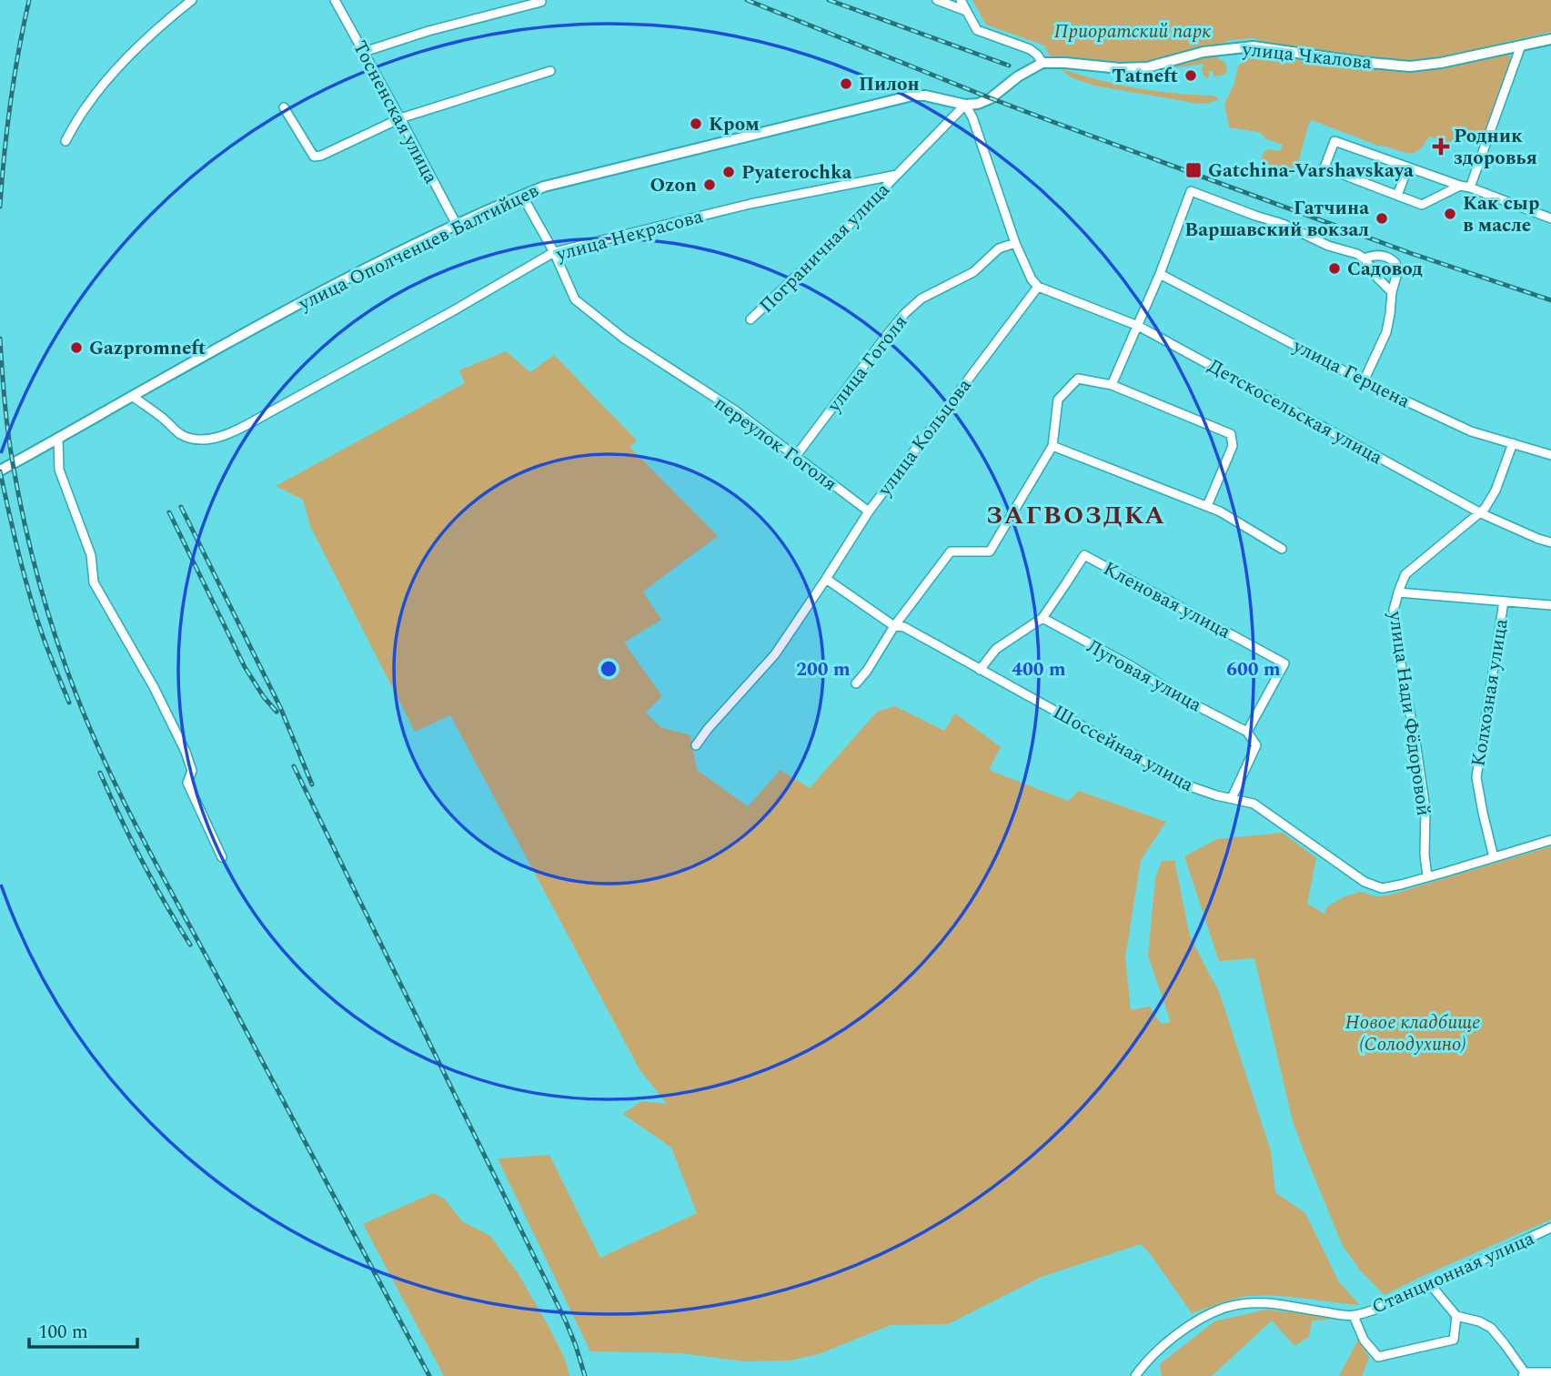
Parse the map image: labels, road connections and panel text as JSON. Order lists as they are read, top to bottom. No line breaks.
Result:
{"streets":{"main road":["улица Чкалова","улица Ополченцев Балтийцев"],"street":["Тосненская улица","улица Некрасова","Пограничная улица","улица Гоголя","улица Герцена","Детскосельская улица","улица Кольцова","переулок Гоголя","Кленовая улица","Луговая улица","Колхозная улица","улица Нади Фёдоровой","Шоссейная улица","Станционная улица"]},"crossings":[["Тосненская улица","улица Ополченцев Балтийцев"],["улица Некрасова","улица Ополченцев Балтийцев"],["улица Некрасова","Пограничная улица"],["улица Некрасова","переулок Гоголя"],["улица Ополченцев Балтийцев","переулок Гоголя"],["улица Гоголя","переулок Гоголя"],["улица Герцена","улица Нади Фёдоровой"],["Детскосельская улица","улица Кольцова"],["Детскосельская улица","улица Нади Фёдоровой"],["улица Кольцова","переулок Гоголя"],["улица Кольцова","Шоссейная улица"],["Кленовая улица","Луговая улица"],["улица Нади Фёдоровой","Шоссейная улица"]],"districts":["ЗАГВОЗДКА"],"parks":["Приоратский парк","Новое кладбище (Солодухино)"],"places":{"other":["Tatneft","Пилон","Кром","Pyaterochka","Ozon","Как сыр в масле","Гатчина Варшавский вокзал","Садовод","Gazpromneft"],"health":["Родник здоровья"],"transit":["Gatchina-Varshavskaya"]},"scale_bar":"100 m","rings":["200 m","400 m","600 m"]}
